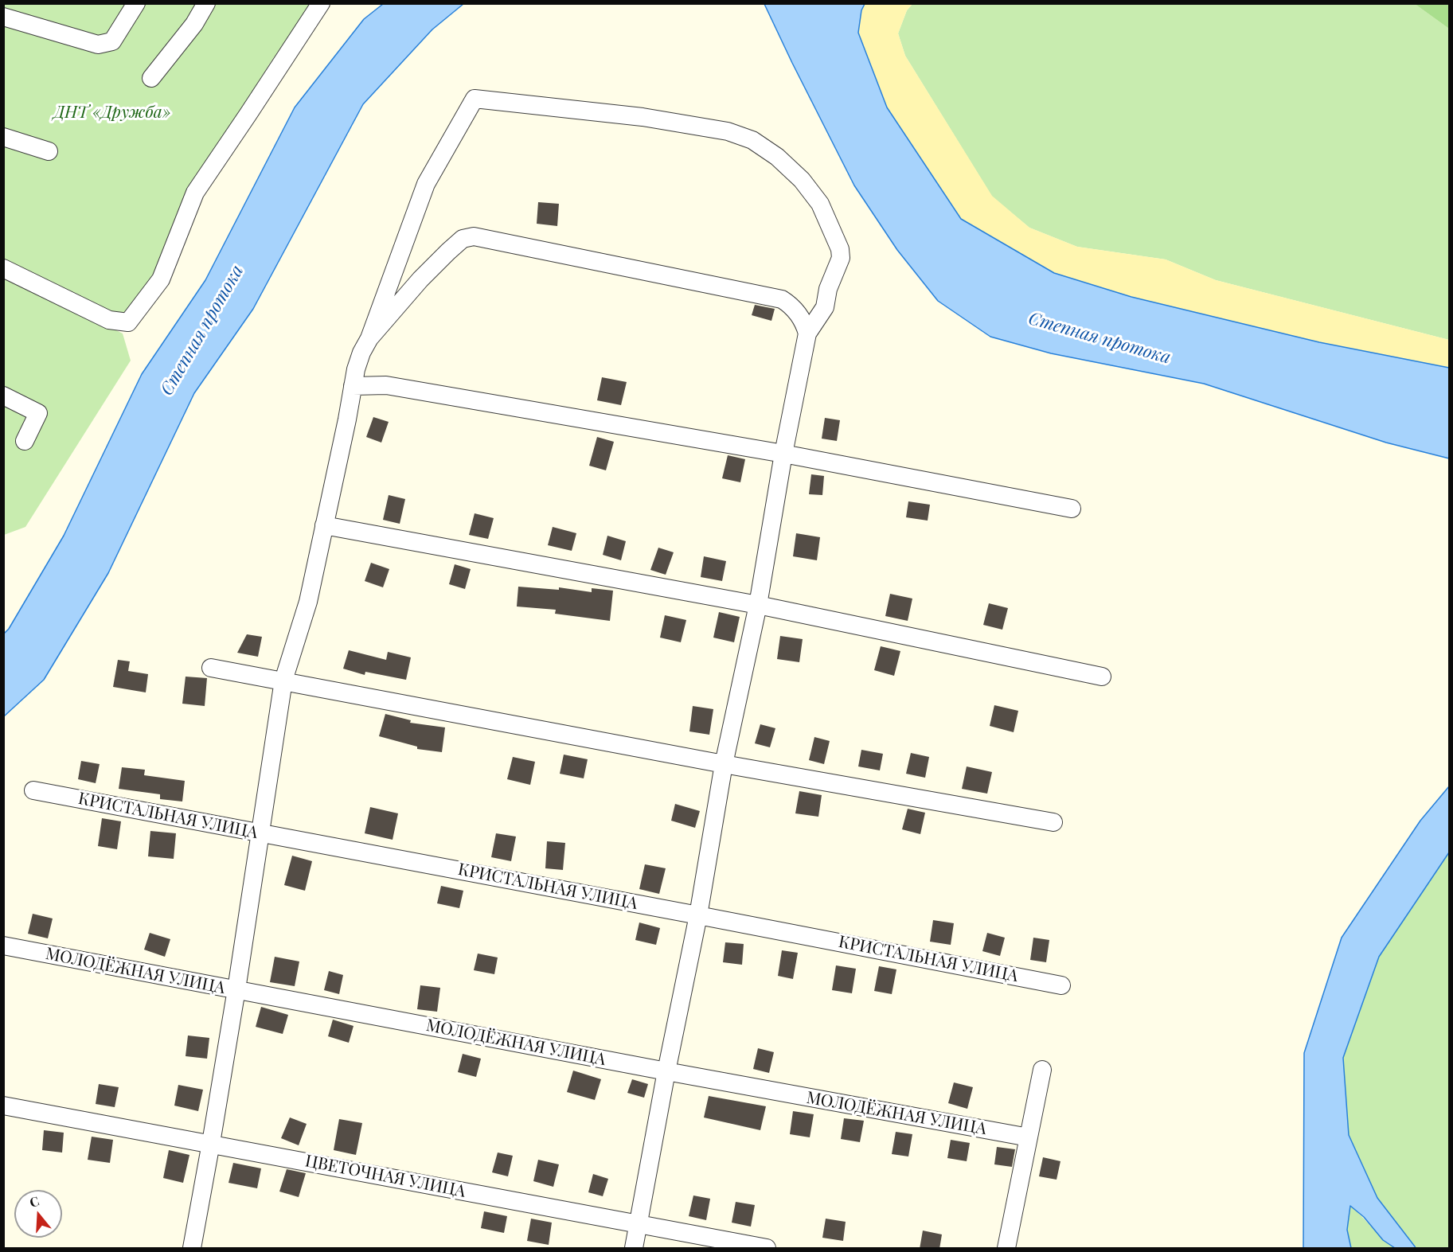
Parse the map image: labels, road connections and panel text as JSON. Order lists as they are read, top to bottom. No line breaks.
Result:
{"streets":{"street":["КРИСТАЛЬНАЯ УЛИЦА","МОЛОДЁЖНАЯ УЛИЦА","ЦВЕТОЧНАЯ УЛИЦА"]},"water":["Степная протока"],"parks":["ДНТ «Дружба»"],"north":"top"}
